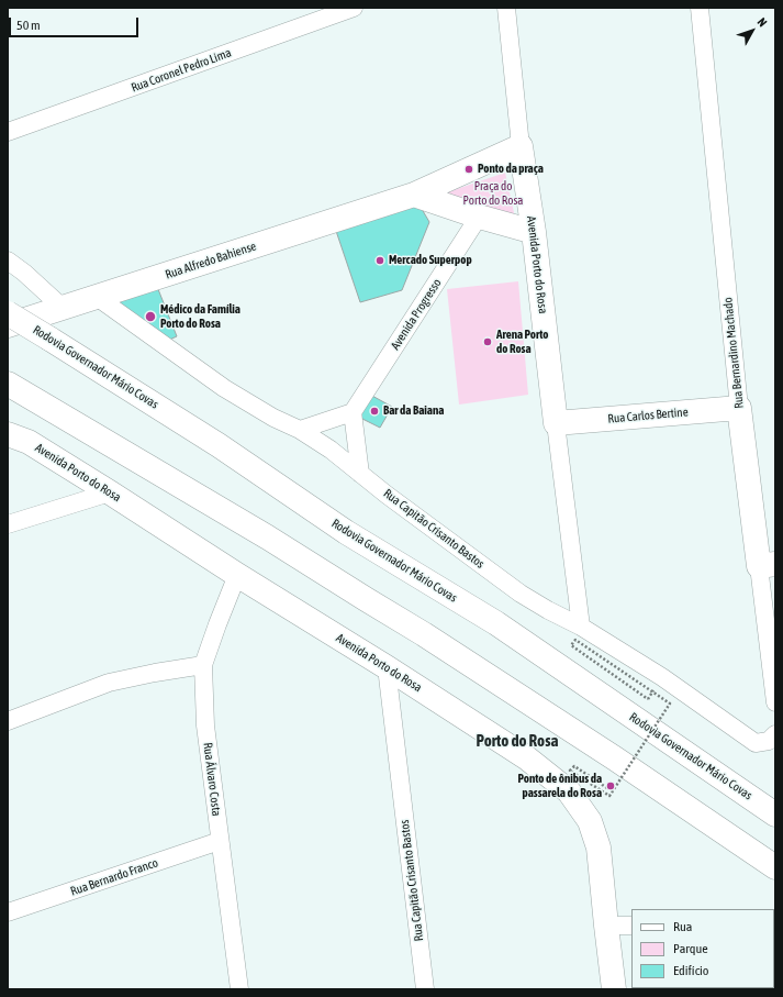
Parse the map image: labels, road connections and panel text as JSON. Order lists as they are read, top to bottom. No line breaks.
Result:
{"streets":{"main road":["Rua Alfredo Bahiense","Avenida Porto do Rosa","Rua Bernardino Machado","Rodovia Governador Mário Covas","Rua Carlos Bertine"],"street":["Rua Coronel Pedro Lima","Avenida Progresso","Rua Capitão Crisanto Bastos","Rua Álvaro Costa","Rua Bernardo Franco"]},"crossings":[["Rua Alfredo Bahiense","Avenida Porto do Rosa"],["Rua Alfredo Bahiense","Rua Capitão Crisanto Bastos"],["Avenida Porto do Rosa","Rua Carlos Bertine"],["Avenida Porto do Rosa","Rua Capitão Crisanto Bastos"],["Avenida Porto do Rosa","Rua Álvaro Costa"],["Rua Bernardino Machado","Rua Carlos Bertine"],["Rua Álvaro Costa","Rua Bernardo Franco"]],"districts":["Porto do Rosa"],"parks":["Praça do Porto do Rosa"],"places":["Ponto da praça","Mercado Superpop","Médico da Família Porto do Rosa","Arena Porto do Rosa","Bar da Baiana","Ponto de ônibus da passarela do Rosa"],"legend":["Rua","Parque","Edifício"],"scale_bar":"50 m","north":"top right"}
